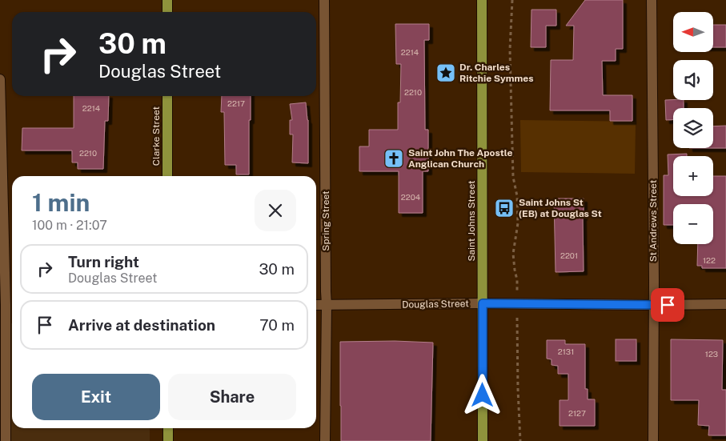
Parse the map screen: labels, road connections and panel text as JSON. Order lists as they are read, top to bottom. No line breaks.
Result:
{"streets":{"main road":["Clarke Street","Saint Johns Street"],"street":["Spring Street","St Andrews Street","Douglas Street"]},"crossings":[["Spring Street","Douglas Street"],["Saint Johns Street","Douglas Street"],["St Andrews Street","Douglas Street"]],"places":{"place":["Dr. Charles Ritchie Symmes"],"church":["Saint John The Apostle Anglican Church"],"bus stop":["Saint Johns St (EB) at Douglas St"]},"house_numbers":["2214","2210","2217","2214","2210","2204","2201","122","2131","123","2127"],"north":"left","page":{"map_buttons":["+","−"],"turn":["30 m","Douglas Street"],"heading":["1 min","100 m · 21:07"],"list":[{"name":"Turn right","note":"Douglas Street","value":"30 m"},{"name":"Arrive at destination","value":"70 m"}],"buttons":["Exit","Share"]}}
